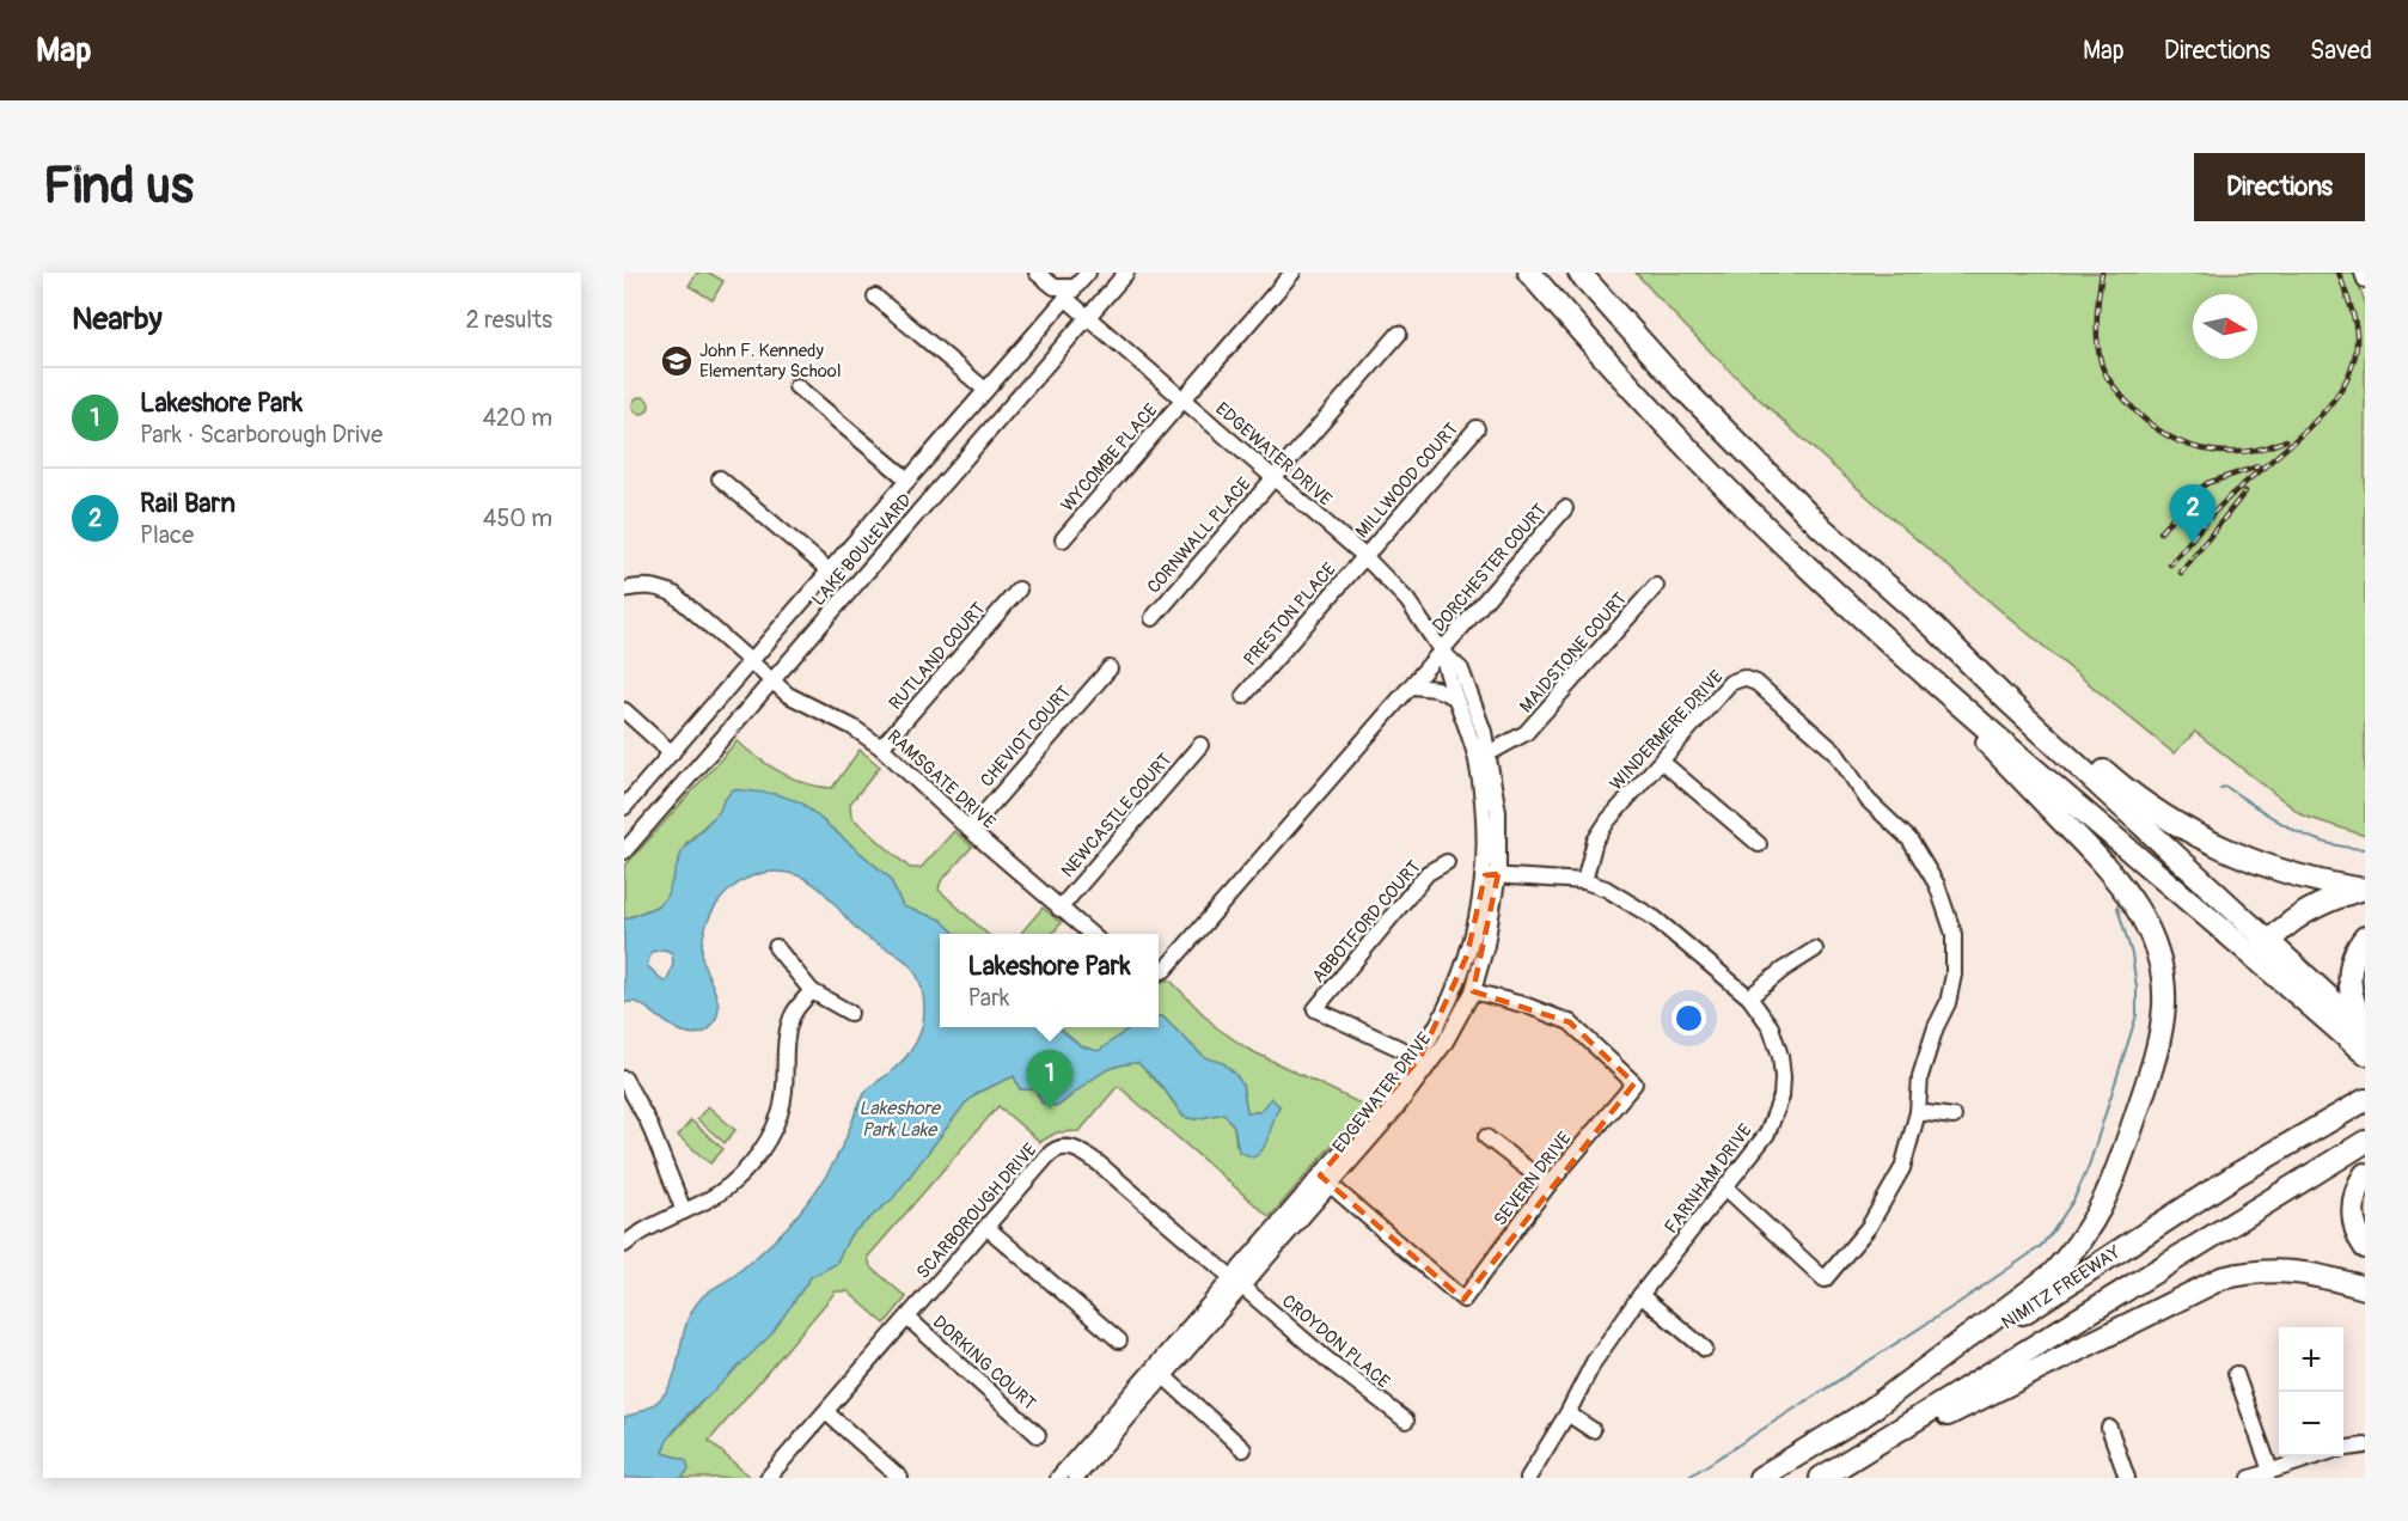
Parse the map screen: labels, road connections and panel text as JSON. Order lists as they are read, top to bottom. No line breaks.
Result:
{"streets":{"highway":["NIMITZ FREEWAY"],"street":["EDGEWATER DRIVE","WYCOMBE PLACE","MILLWOOD COURT","CORNWALL PLACE","LAKE BOULEVARD","DORCHESTER COURT","PRESTON PLACE","MAIDSTONE COURT","RUTLAND COURT","WINDERMERE DRIVE","CHEVIOT COURT","RAMSGATE DRIVE","NEWCASTLE COURT","ABBOTFORD COURT","SEVERN DRIVE","FARNHAM DRIVE","SCARBOROUGH DRIVE","CROYDON PLACE","DORKING COURT"]},"crossings":[["EDGEWATER DRIVE","WYCOMBE PLACE"],["EDGEWATER DRIVE","MILLWOOD COURT"],["EDGEWATER DRIVE","CORNWALL PLACE"],["EDGEWATER DRIVE","LAKE BOULEVARD"],["EDGEWATER DRIVE","DORCHESTER COURT"],["EDGEWATER DRIVE","PRESTON PLACE"],["EDGEWATER DRIVE","MAIDSTONE COURT"],["EDGEWATER DRIVE","ABBOTFORD COURT"],["EDGEWATER DRIVE","SEVERN DRIVE"],["EDGEWATER DRIVE","FARNHAM DRIVE"],["EDGEWATER DRIVE","SCARBOROUGH DRIVE"],["EDGEWATER DRIVE","CROYDON PLACE"],["MILLWOOD COURT","PRESTON PLACE"],["LAKE BOULEVARD","RAMSGATE DRIVE"],["RUTLAND COURT","RAMSGATE DRIVE"],["WINDERMERE DRIVE","FARNHAM DRIVE"],["CHEVIOT COURT","RAMSGATE DRIVE"],["RAMSGATE DRIVE","NEWCASTLE COURT"],["SCARBOROUGH DRIVE","CROYDON PLACE"],["SCARBOROUGH DRIVE","DORKING COURT"]],"water":["Lakeshore Park Lake"],"places":{"school or university":["John F. Kennedy Elementary School"]},"north":"right","page":{"header":"Map","nav":["Map","Directions","Saved"],"buttons":"Directions","title":"Find us","heading":["Nearby","2 results"],"list":[{"mark":"1","name":"Lakeshore Park","note":"Park · Scarborough Drive","value":"420 m"},{"mark":"2","name":"Rail Barn","note":"Place","value":"450 m"}],"pins":["2","1"],"popup":["Lakeshore Park","Park"],"map_buttons":["+","−"]}}
